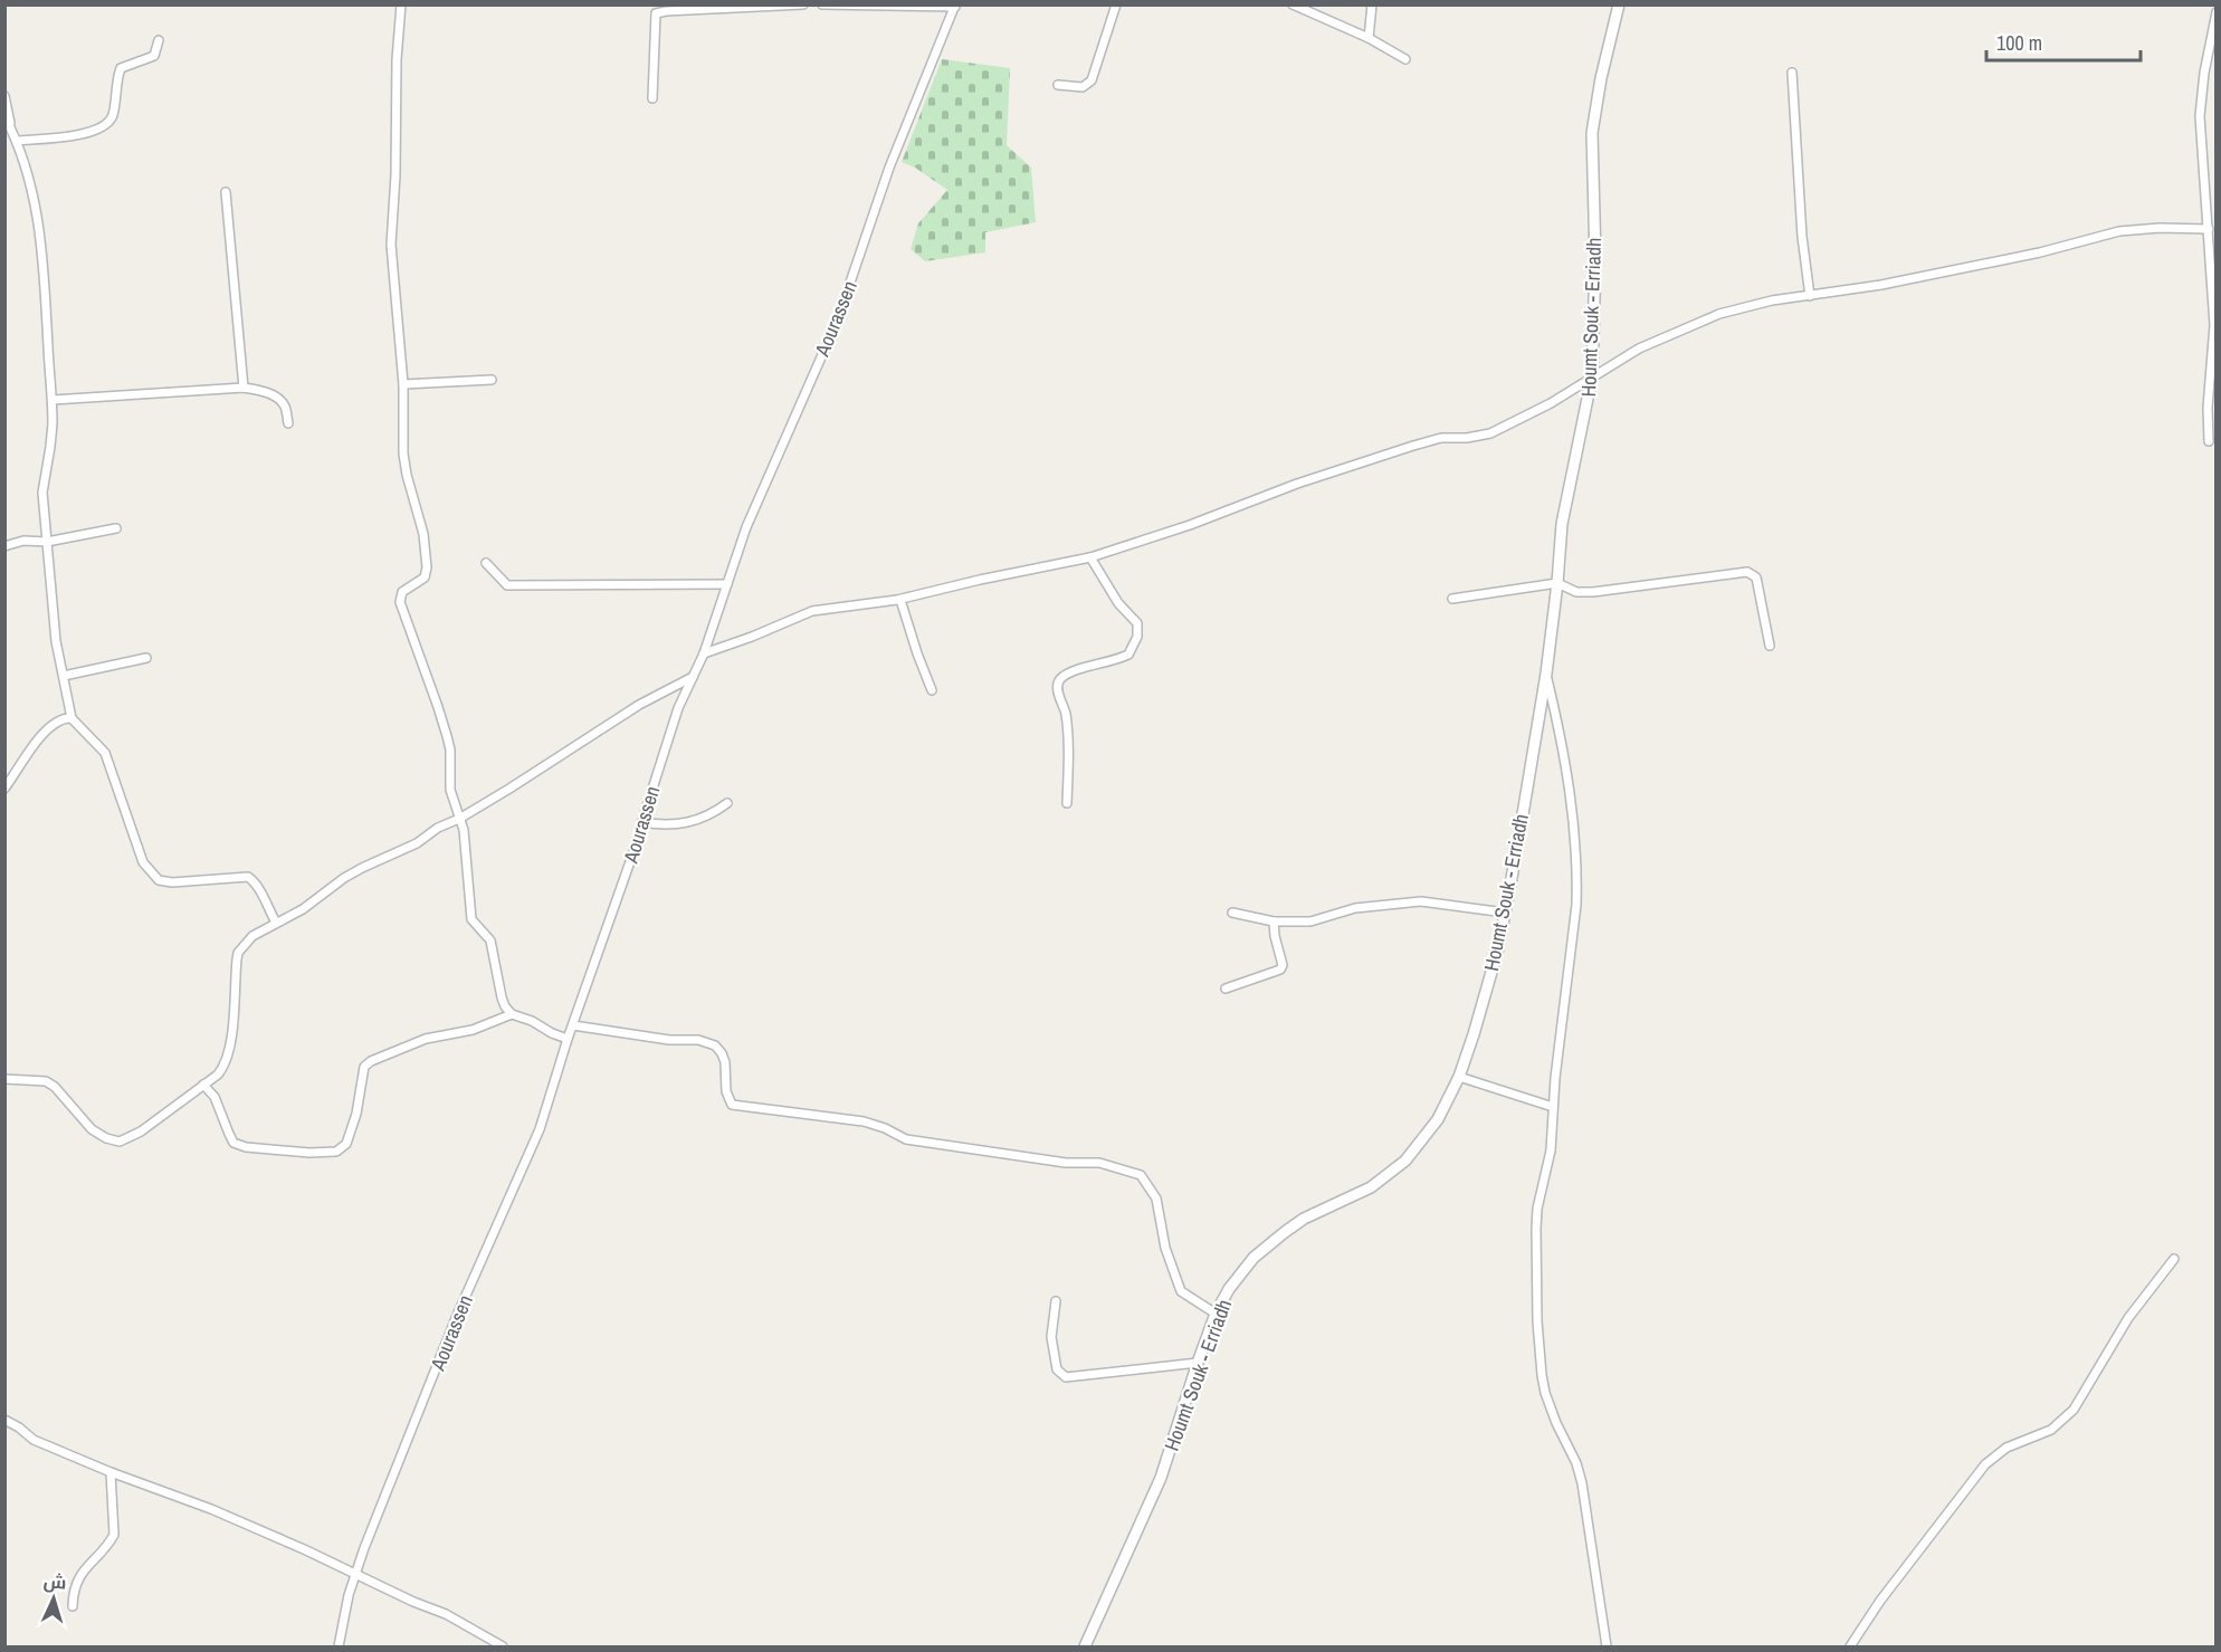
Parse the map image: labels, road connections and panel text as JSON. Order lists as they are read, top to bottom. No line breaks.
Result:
{"streets":{"street":["Houmt Souk - Erriadh","Aourassen"]},"scale_bar":"100 m","north":"top"}
